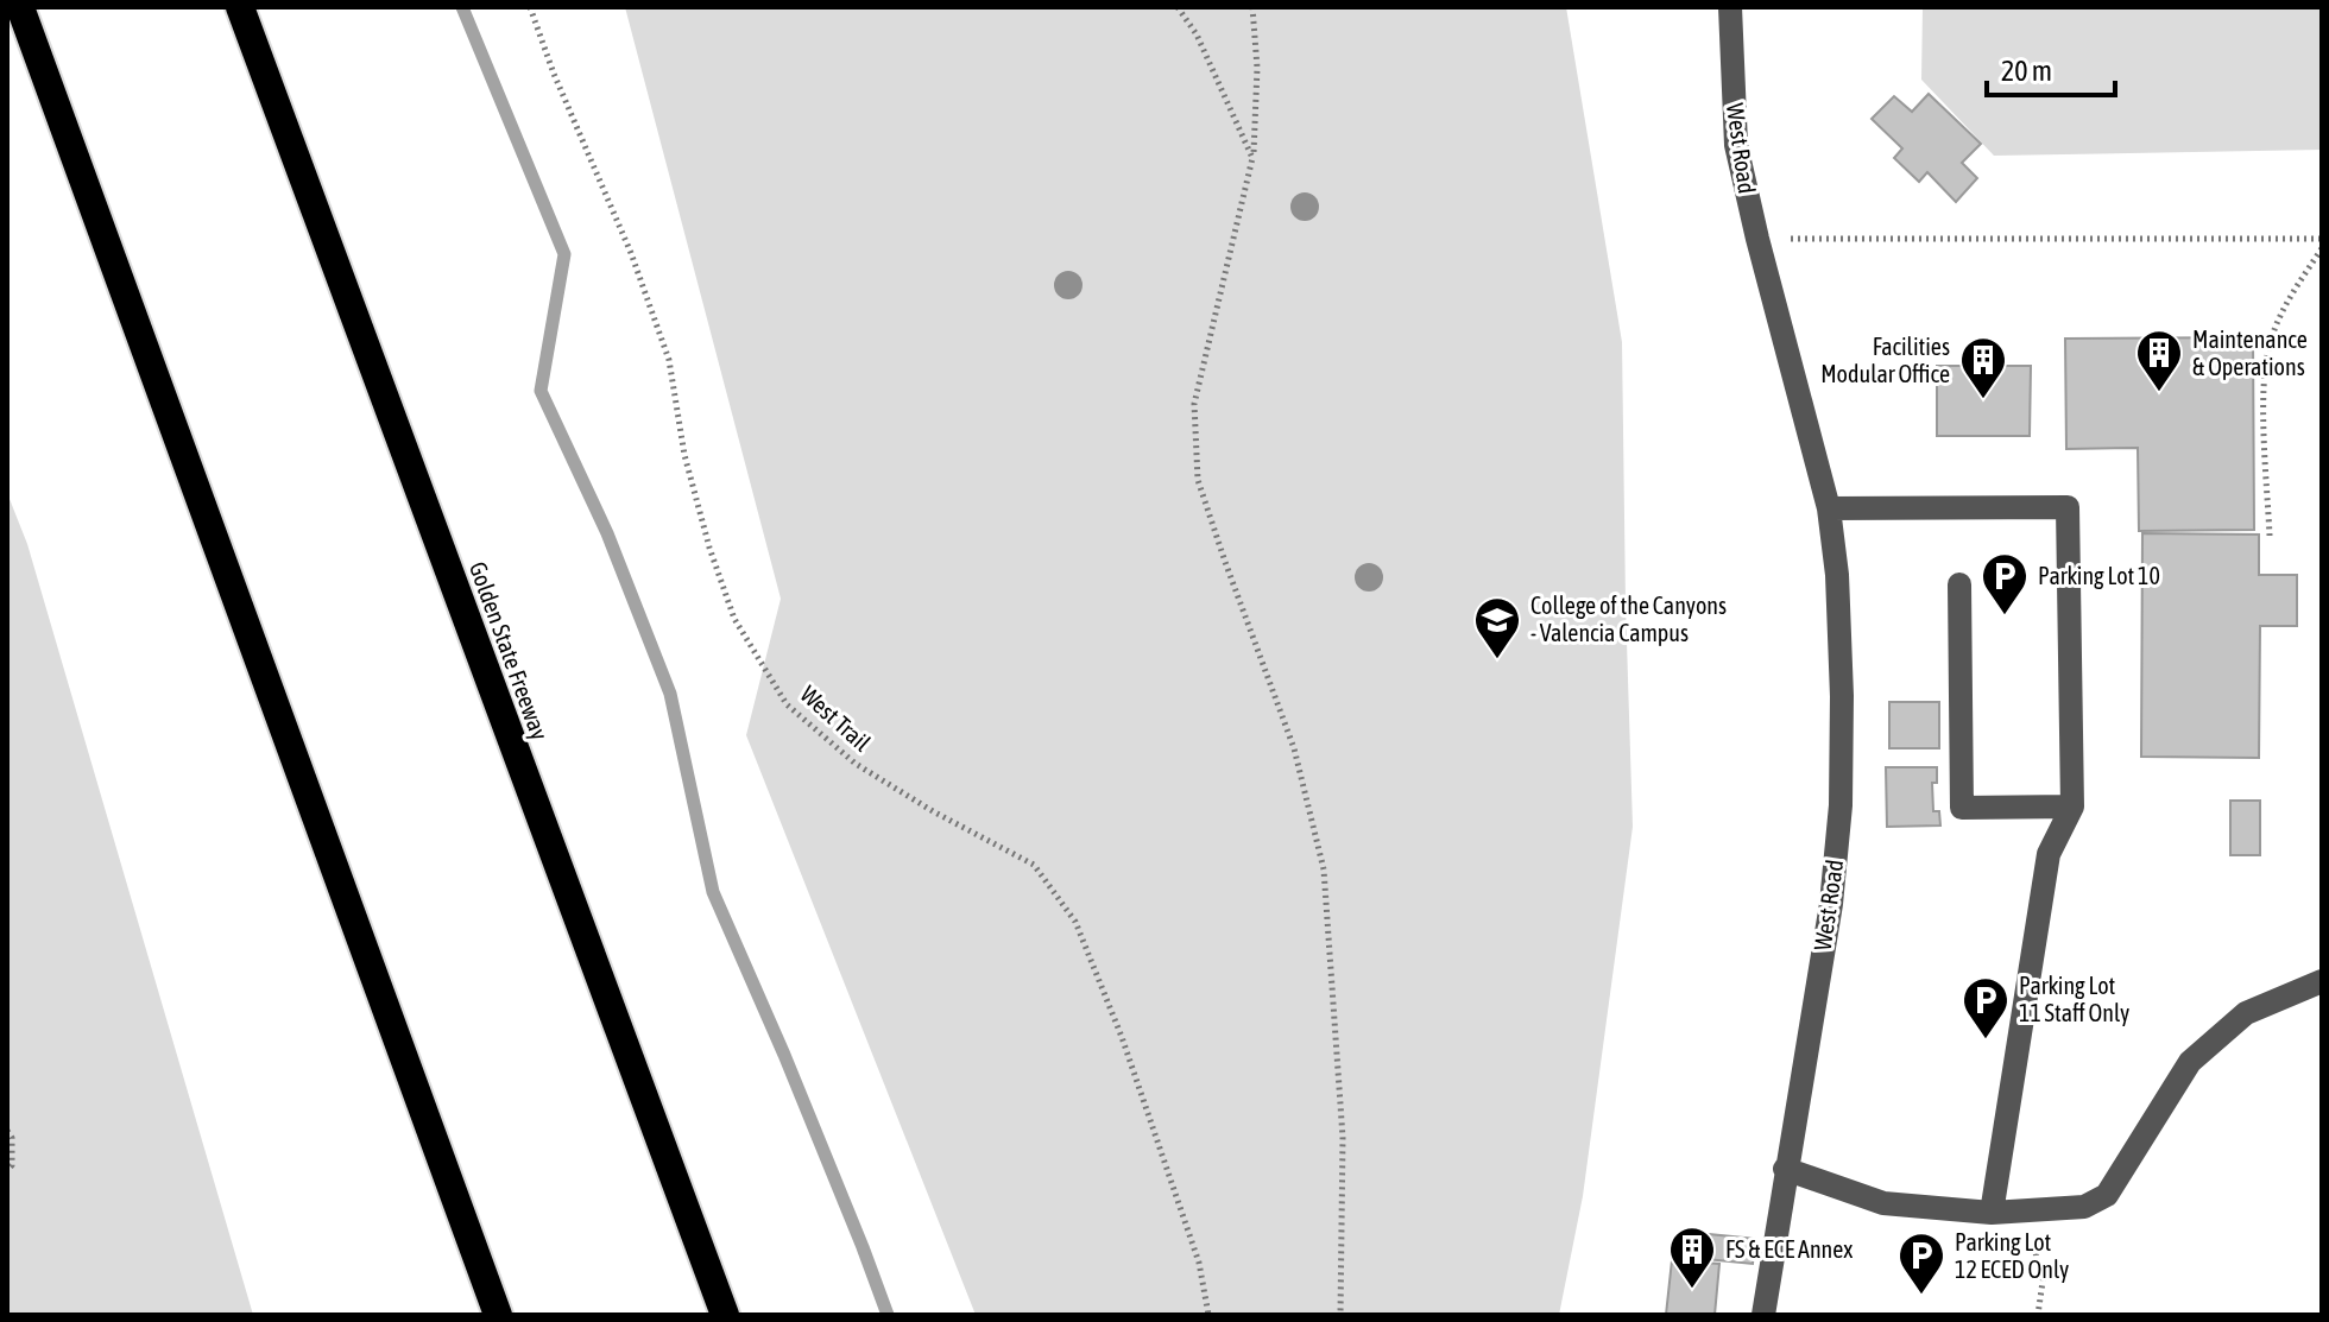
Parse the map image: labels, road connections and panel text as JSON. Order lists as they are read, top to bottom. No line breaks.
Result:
{"streets":{"highway":["Golden State Freeway"],"street":["West Road"],"path":["West Trail"]},"places":{"building":["Maintenance & Operations","Facilities Modular Office","FS & ECE Annex"],"parking":["Parking Lot 10","Parking Lot 11 Staff Only","Parking Lot 12 ECED Only"],"school or university":["College of the Canyons - Valencia Campus"]},"scale_bar":"20 m"}
